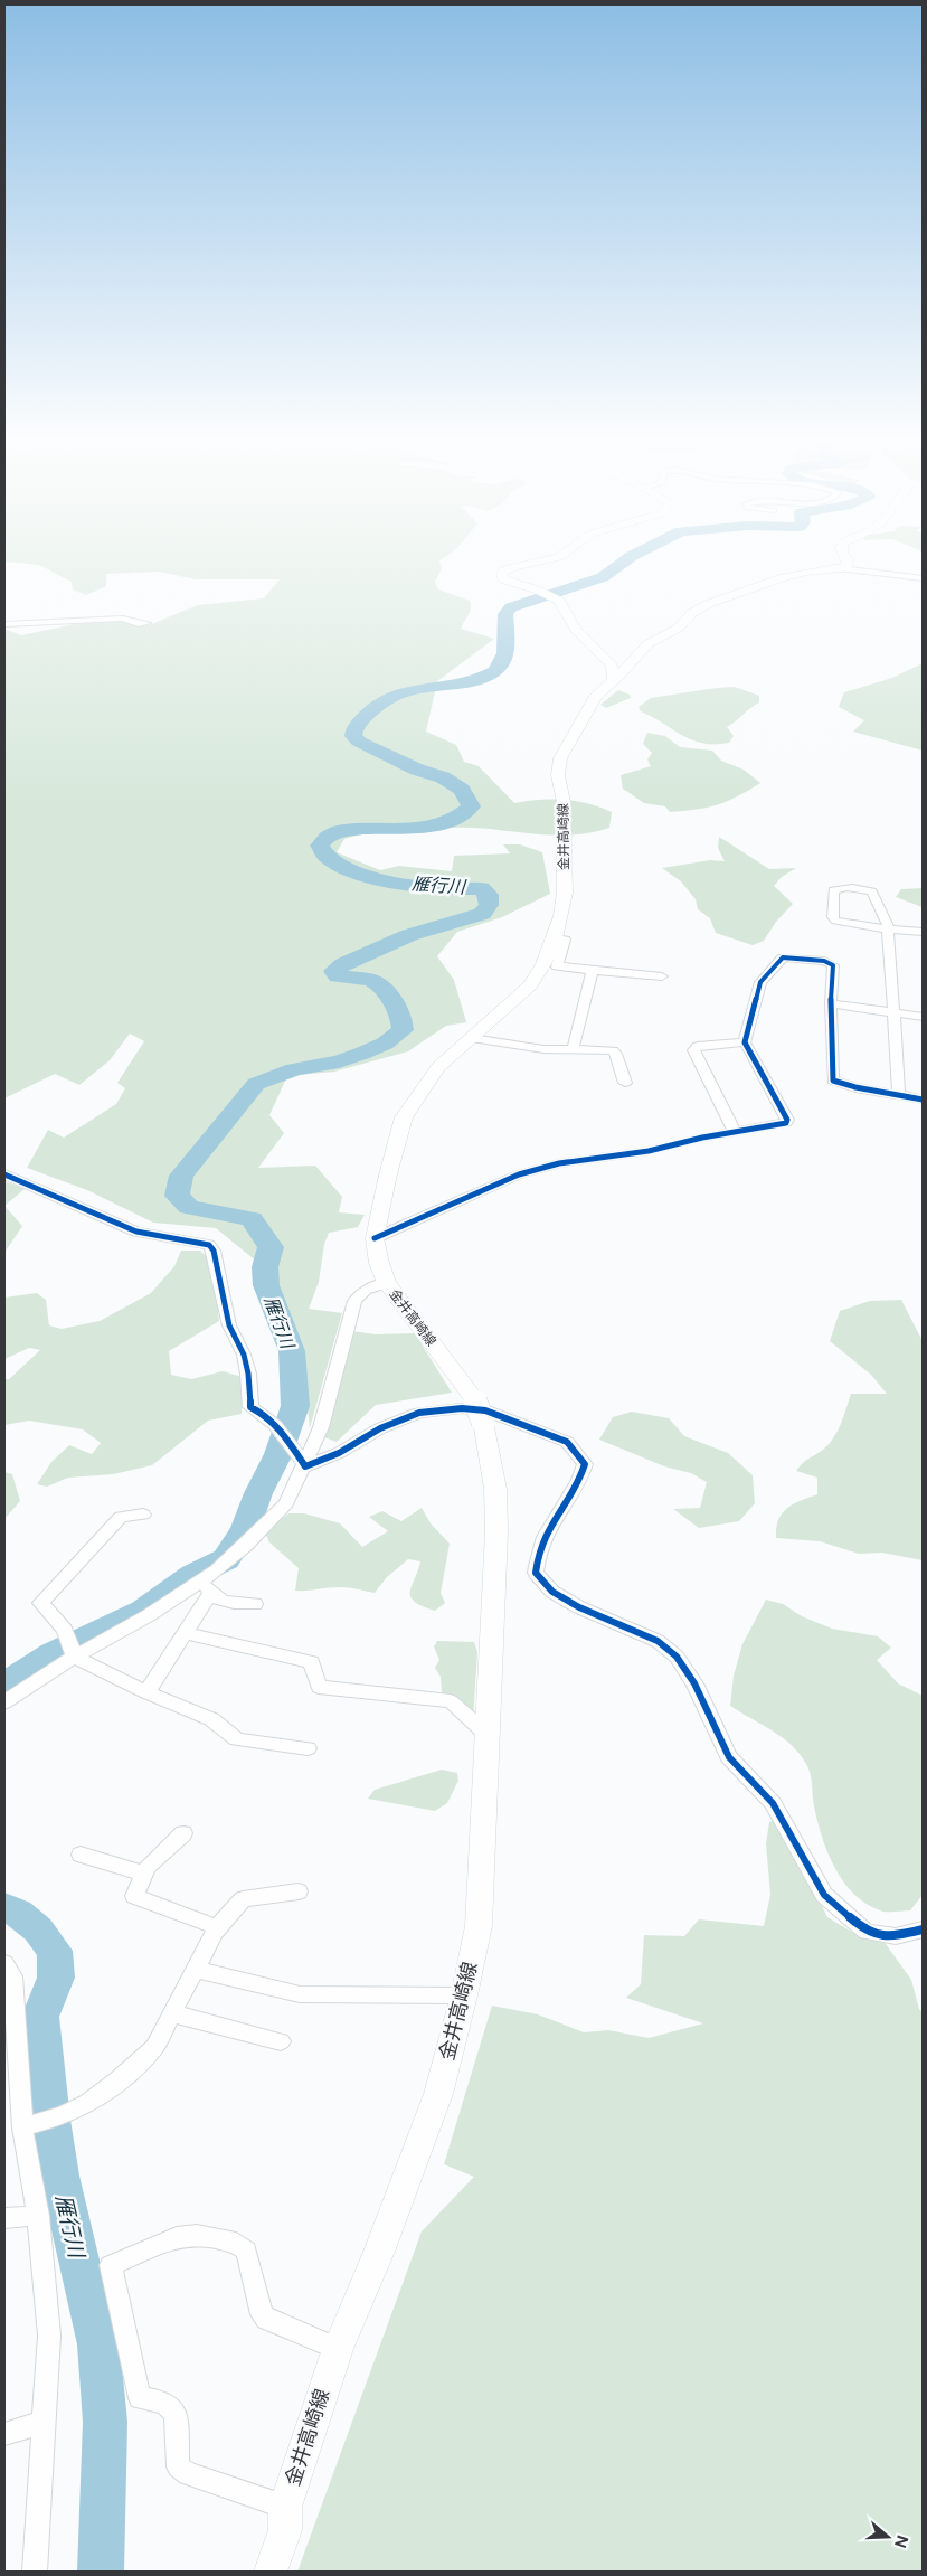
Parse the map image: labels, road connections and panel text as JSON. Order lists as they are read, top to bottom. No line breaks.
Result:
{"streets":{"main road":["金井高崎線"]},"water":["雁行川"],"north":"right"}
